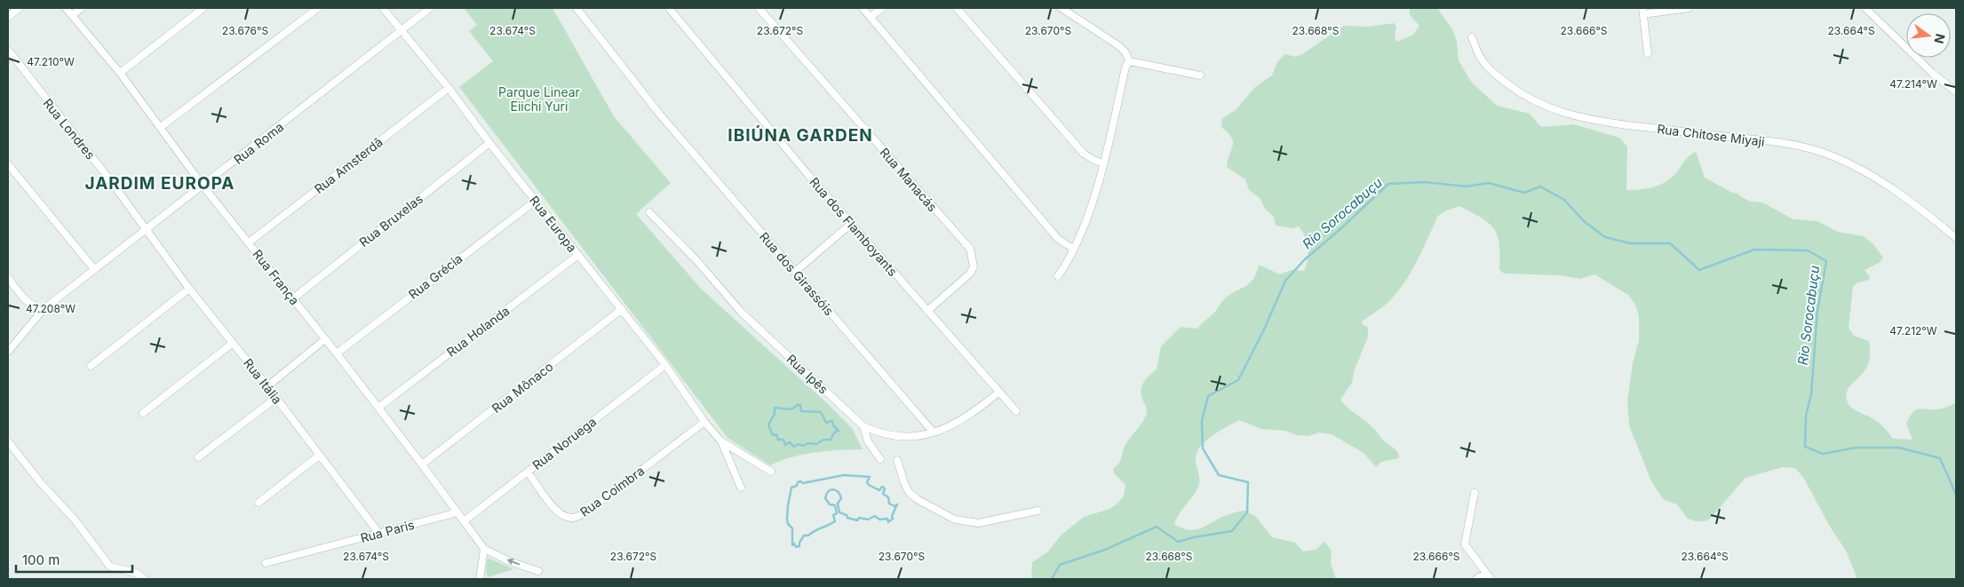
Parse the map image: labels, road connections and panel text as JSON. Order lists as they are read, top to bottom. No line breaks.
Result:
{"streets":{"street":["Rua Londres","Rua Chitose Miyaji","Rua Roma","Rua Amsterdã","Rua Manacás","Rua Bruxelas","Rua Europa","Rua dos Flamboyants","Rua dos Girassóis","Rua Grécia","Rua França","Rua Holanda","Rua Ipês","Rua Itália","Rua Mônaco","Rua Noruega","Rua Coimbra","Rua Paris"]},"crossings":[["Rua Londres","Rua Roma"],["Rua Londres","Rua Itália"],["Rua Roma","Rua Europa"],["Rua Roma","Rua França"],["Rua Roma","Rua Itália"],["Rua Amsterdã","Rua Europa"],["Rua Amsterdã","Rua França"],["Rua Manacás","Rua dos Flamboyants"],["Rua Bruxelas","Rua Europa"],["Rua Bruxelas","Rua França"],["Rua Europa","Rua Grécia"],["Rua Europa","Rua Holanda"],["Rua Europa","Rua Mônaco"],["Rua Europa","Rua Noruega"],["Rua Europa","Rua Coimbra"],["Rua dos Flamboyants","Rua Ipês"],["Rua dos Girassóis","Rua Ipês"],["Rua Grécia","Rua França"],["Rua França","Rua Holanda"],["Rua França","Rua Mônaco"],["Rua França","Rua Noruega"],["Rua França","Rua Paris"],["Rua Itália","Rua Paris"],["Rua Noruega","Rua Coimbra"]],"districts":["IBIÚNA GARDEN","JARDIM EUROPA"],"water":["Rio Sorocabuçu"],"parks":["Parque Linear Eiichi Yuri"],"scale_bar":"100 m","north":"right","coordinates":["23.676°S","23.674°S","23.672°S","23.670°S","23.666°S","23.668°S","23.664°S","47.210°W","47.214°W","47.208°W","47.212°W"]}
